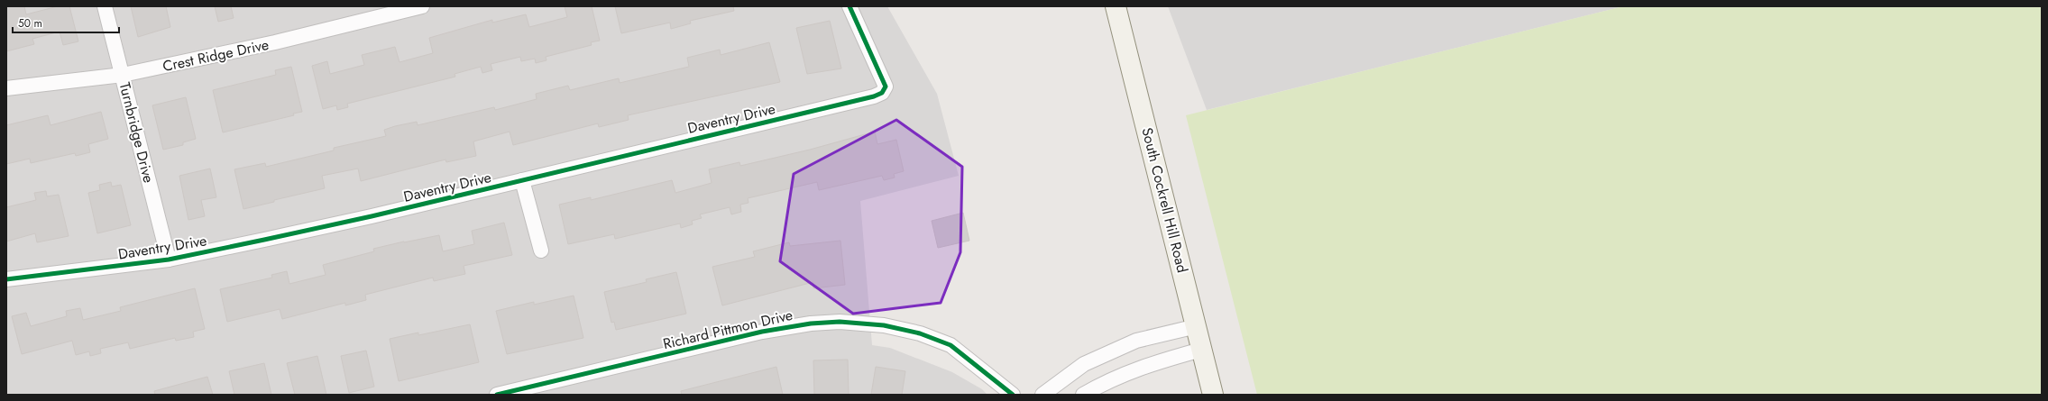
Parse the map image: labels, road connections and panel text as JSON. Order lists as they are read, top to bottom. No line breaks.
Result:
{"streets":{"main road":["South Cockrell Hill Road"],"street":["Crest Ridge Drive","Daventry Drive","Turnbridge Drive","Richard Pittmon Drive"]},"crossings":[["Crest Ridge Drive","Turnbridge Drive"],["Daventry Drive","Turnbridge Drive"]],"scale_bar":"50 m"}
